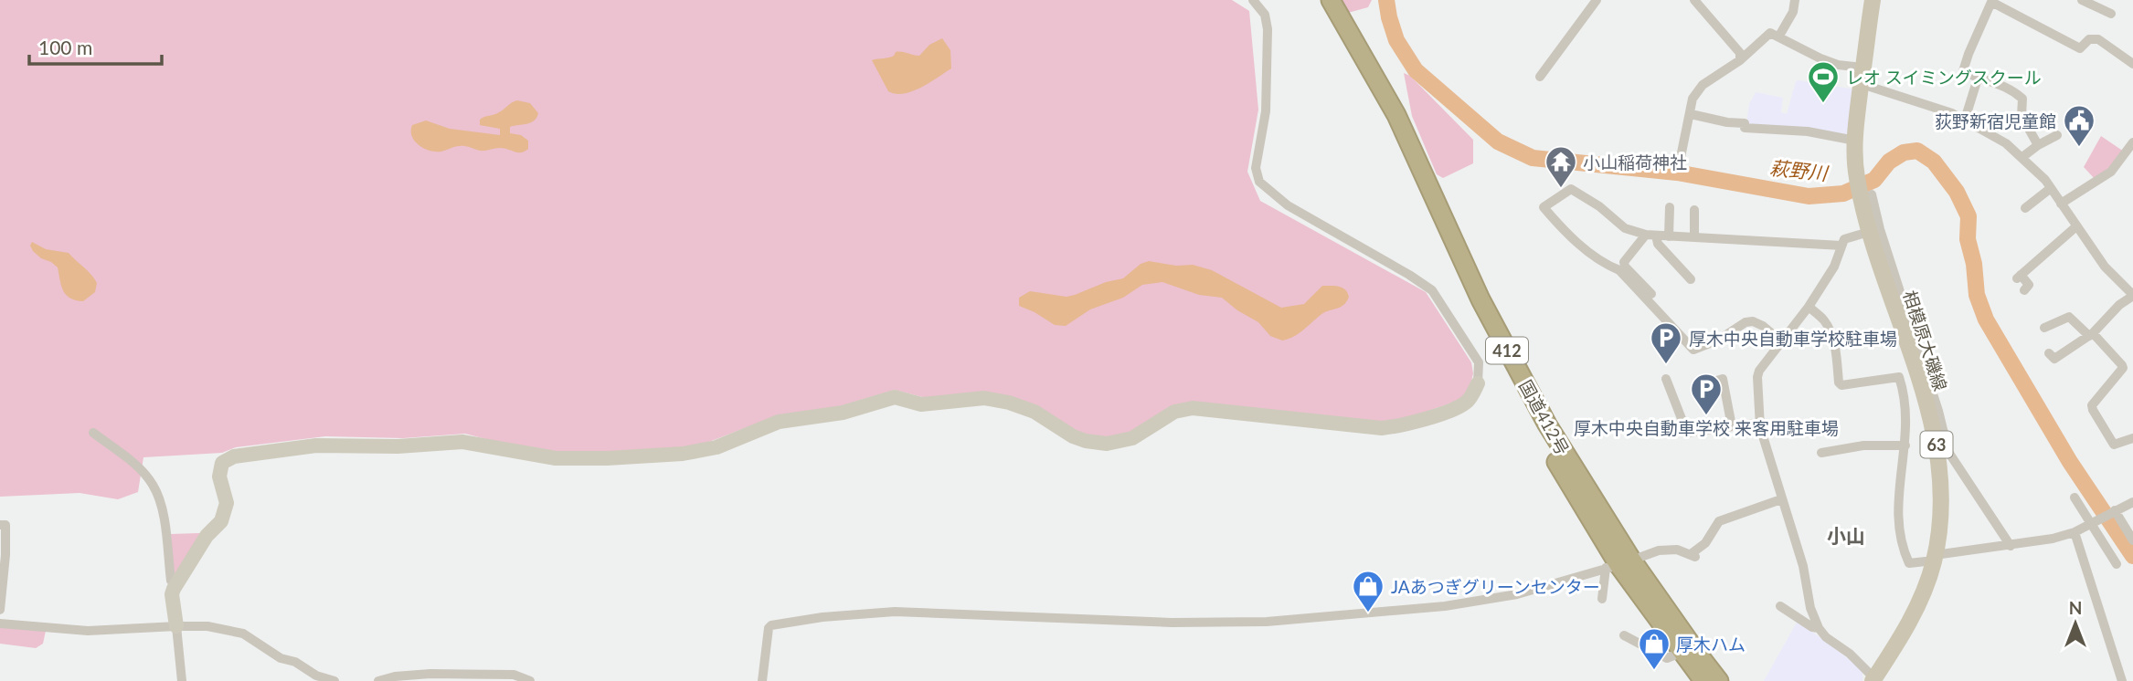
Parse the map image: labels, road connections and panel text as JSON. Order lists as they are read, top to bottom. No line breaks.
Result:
{"streets":{"highway":["412","国道412号"],"main road":["相模原大磯線","63"]},"districts":["小山"],"water":["萩野川"],"places":{"sports":["レオ スイミングスクール"],"public building":["荻野新宿児童館"],"temple":["小山稲荷神社"],"parking":["厚木中央自動車学校駐車場","厚木中央自動車学校 来客用駐車場"],"shop":["JAあつぎグリーンセンター","厚木ハム"]},"scale_bar":"100 m","north":"top"}
